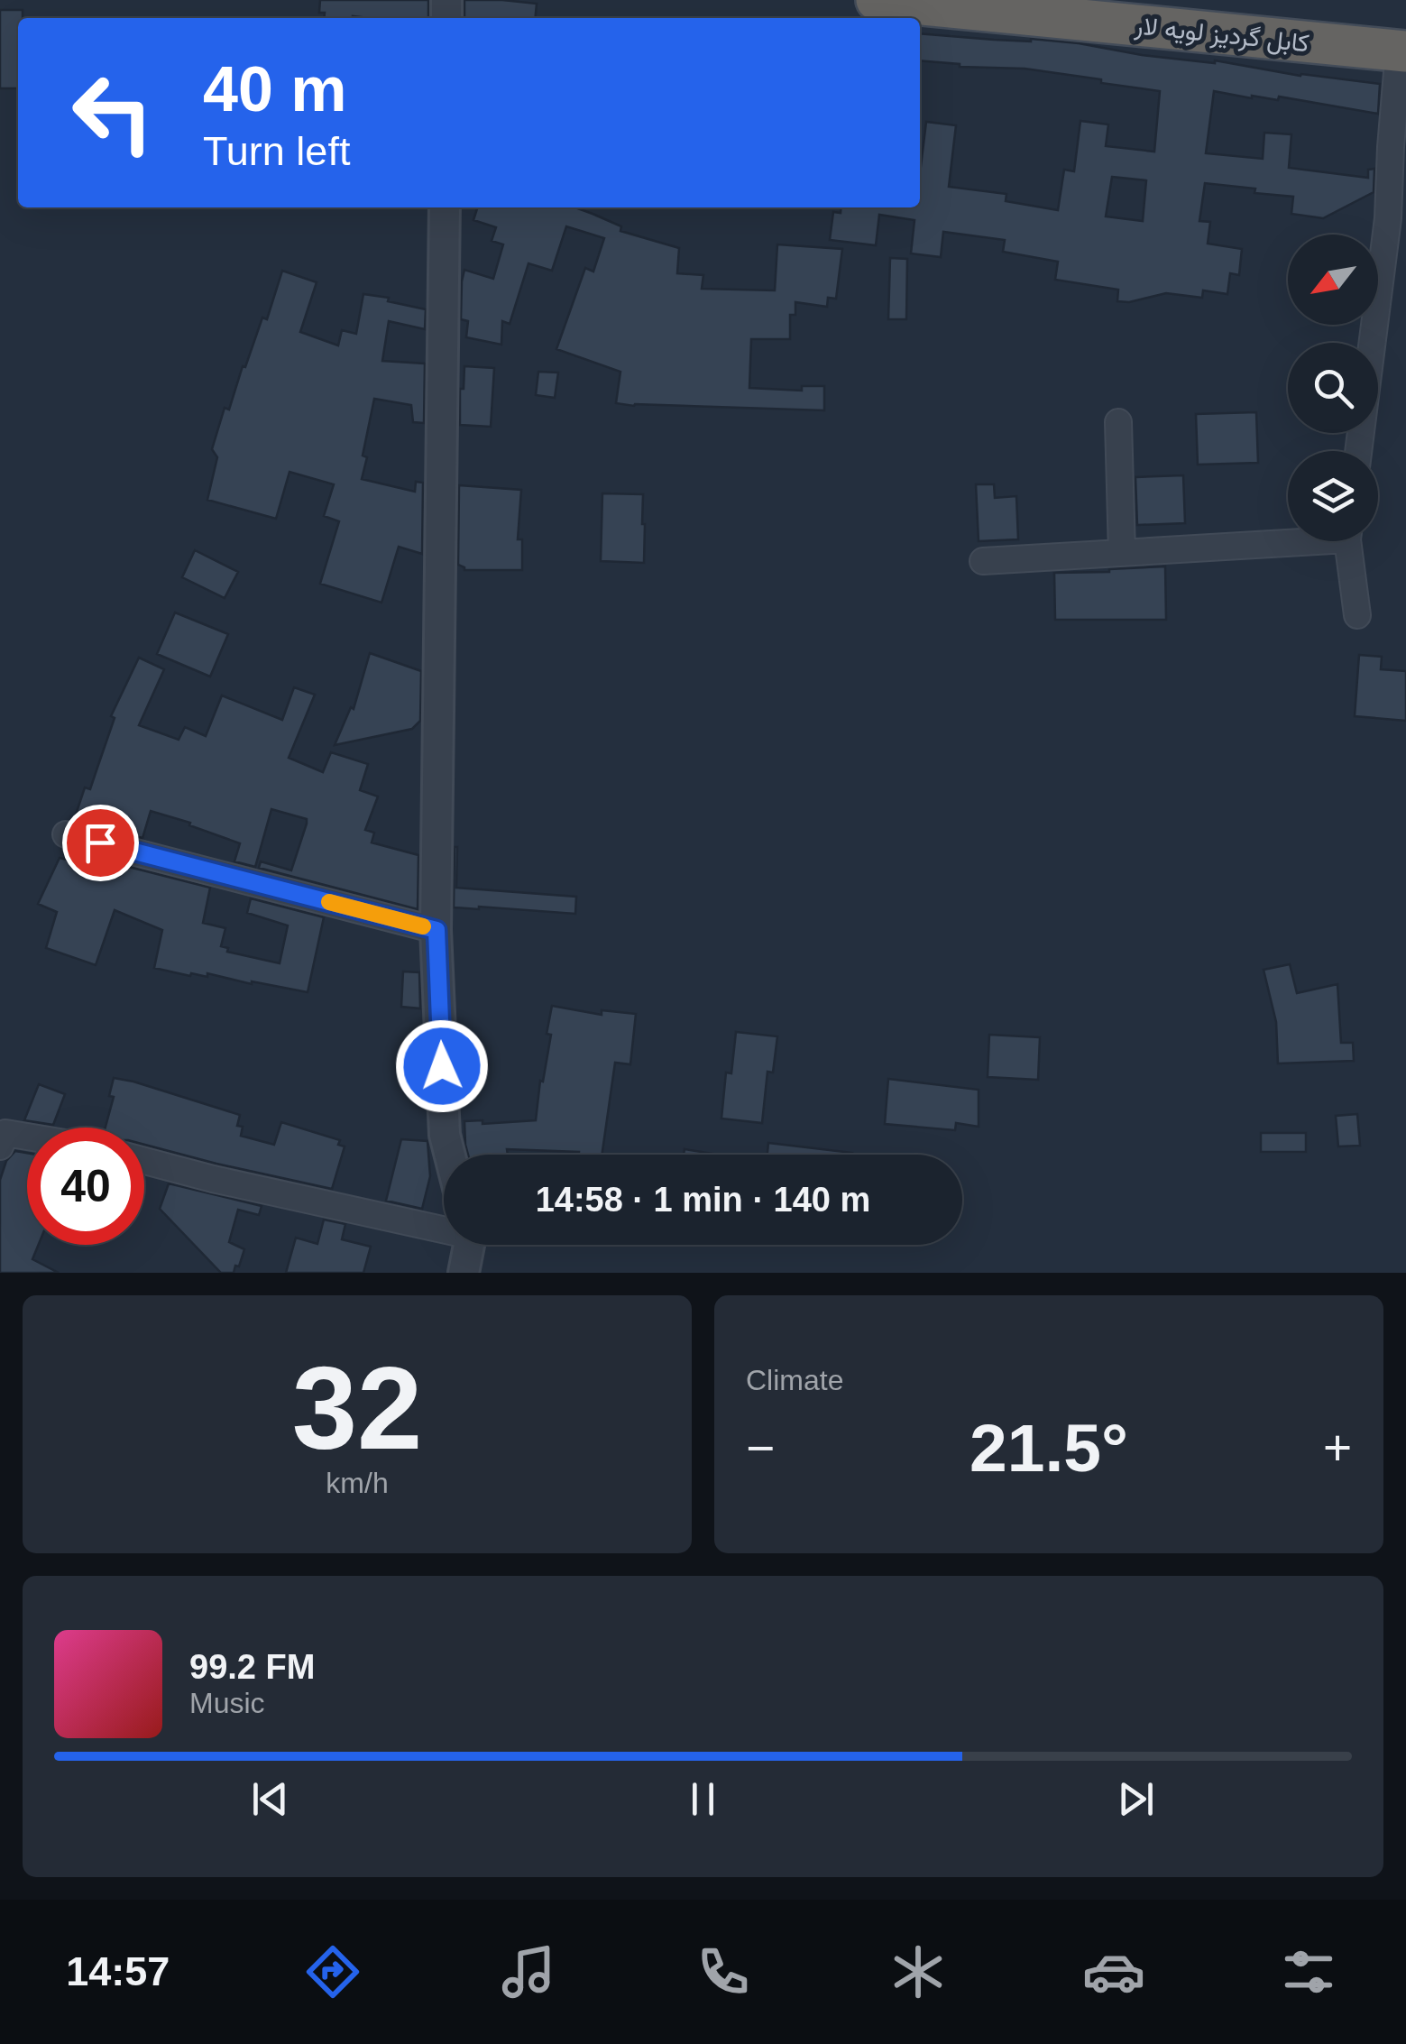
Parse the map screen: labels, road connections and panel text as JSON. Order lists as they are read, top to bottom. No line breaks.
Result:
{"streets":{"highway":["کابل گردیز لویه لار"]},"north":"bottom left","page":{"turn":["40 m","Turn left"],"limit":"40","trip":"14:58 · 1 min · 140 m","tile":[["32","km/h"],"Climate"],"heat":["−","21.5°","+"],"song":["99.2 FM","Music"],"tabs":"14:57"}}
